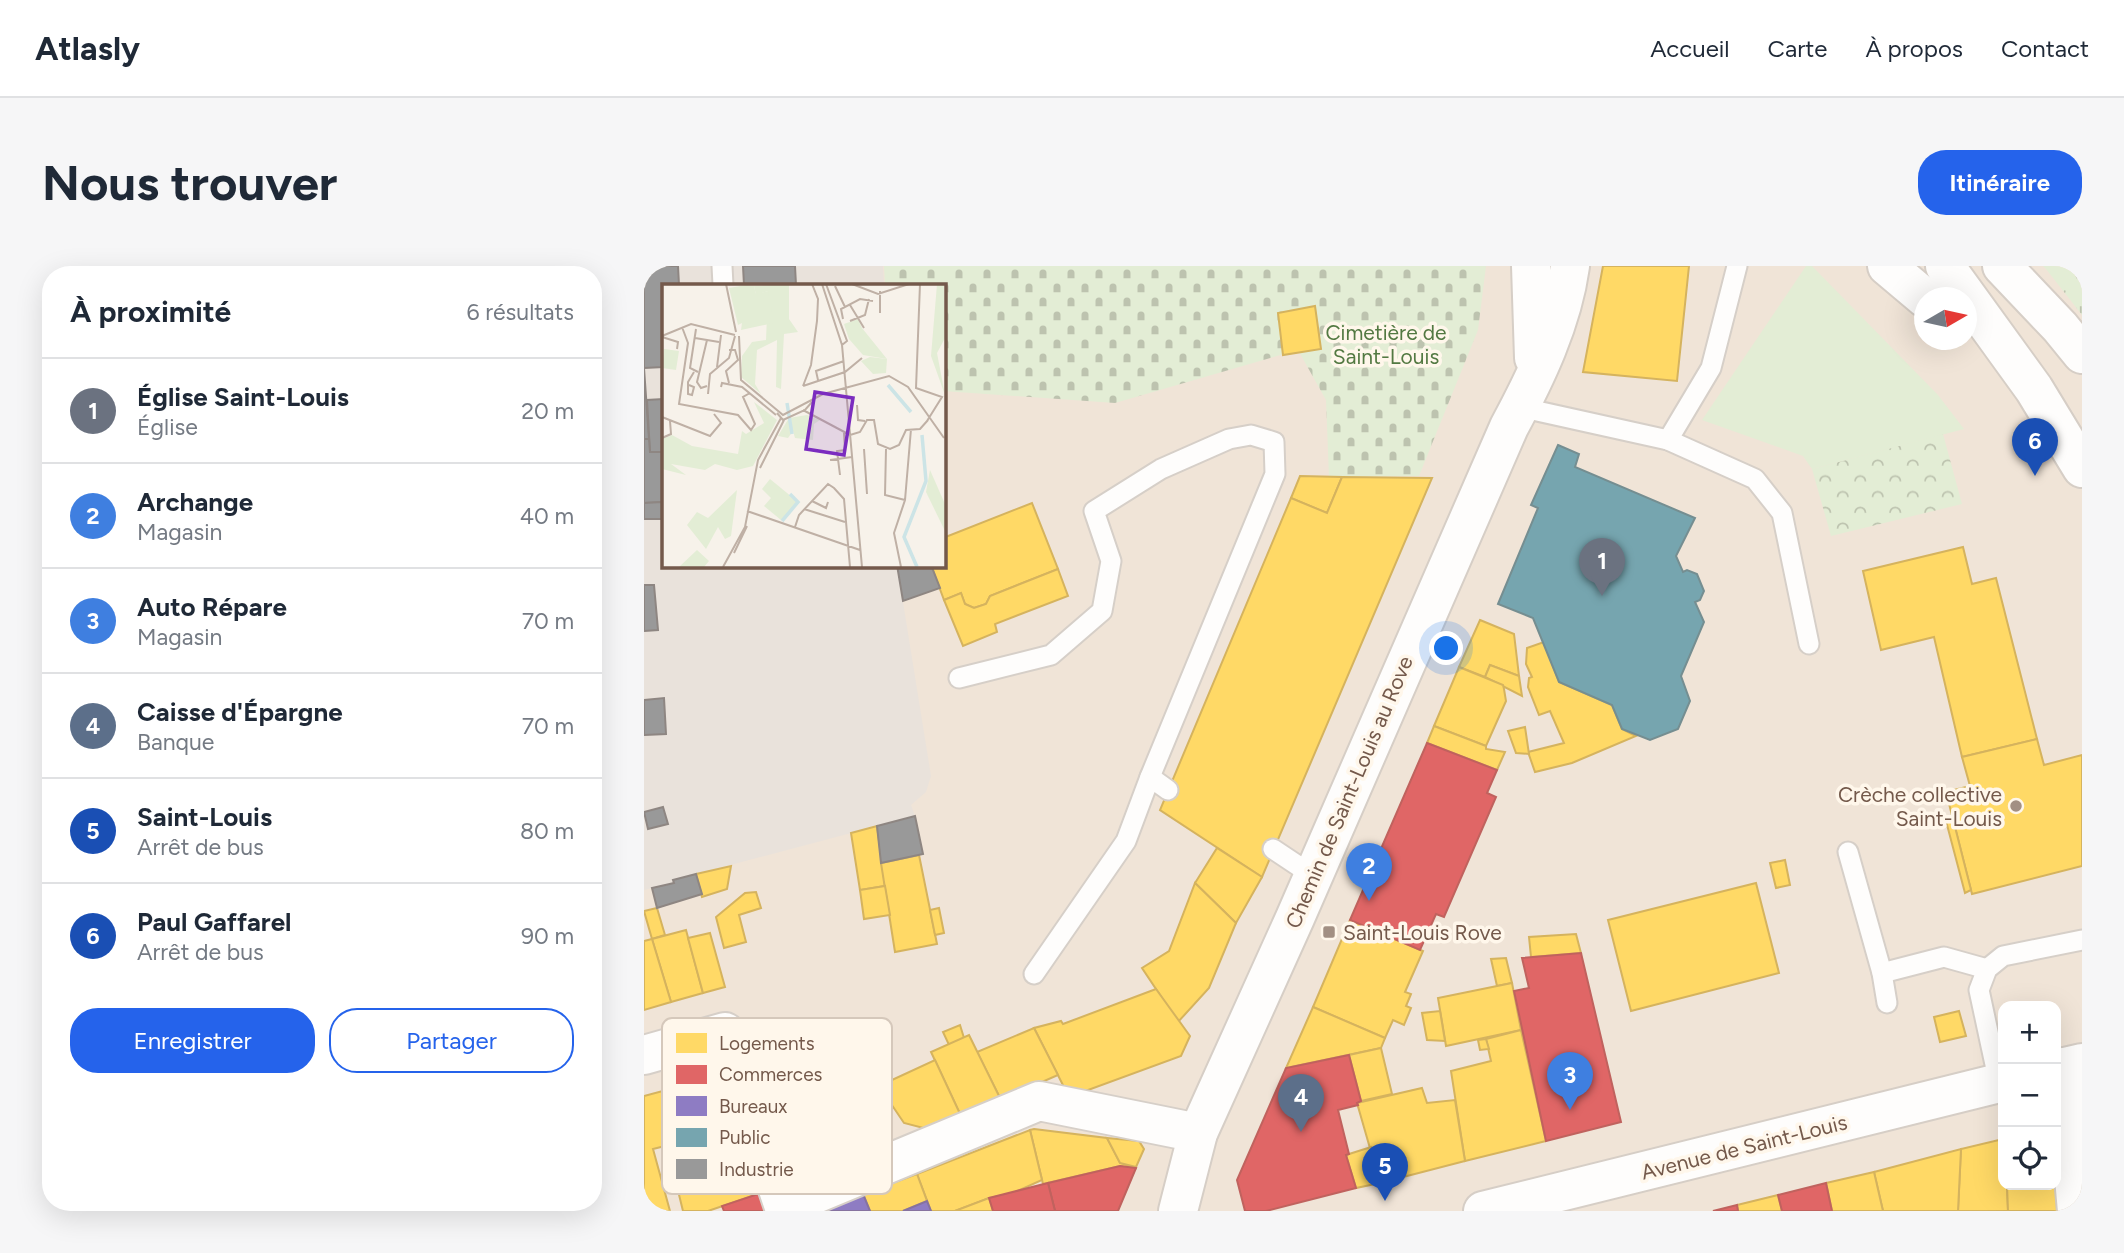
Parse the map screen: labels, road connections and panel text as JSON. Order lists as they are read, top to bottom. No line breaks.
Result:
{"streets":{"street":["Chemin de Saint-Louis au Rove","Avenue de Saint-Louis"]},"parks":["Cimetière de Saint-Louis"],"places":{"other":["Crèche collective Saint-Louis"],"transit":["Saint-Louis Rove"]},"legend":["Logements","Commerces","Bureaux","Public","Industrie"],"north":"right","page":{"header":"Atlasly","nav":["Accueil","Carte","À propos","Contact"],"buttons":["Itinéraire",["Enregistrer","Partager"]],"title":"Nous trouver","heading":["À proximité","6 résultats"],"list":[{"mark":"1","name":"Église Saint-Louis","note":"Église","value":"20 m"},{"mark":"2","name":"Archange","note":"Magasin","value":"40 m"},{"mark":"3","name":"Auto Répare","note":"Magasin","value":"70 m"},{"mark":"4","name":"Caisse d'Épargne","note":"Banque","value":"70 m"},{"mark":"5","name":"Saint-Louis","note":"Arrêt de bus","value":"80 m"},{"mark":"6","name":"Paul Gaffarel","note":"Arrêt de bus","value":"90 m"}],"pins":["6","1","2","3","4","5"],"map_buttons":["+","−"]}}
